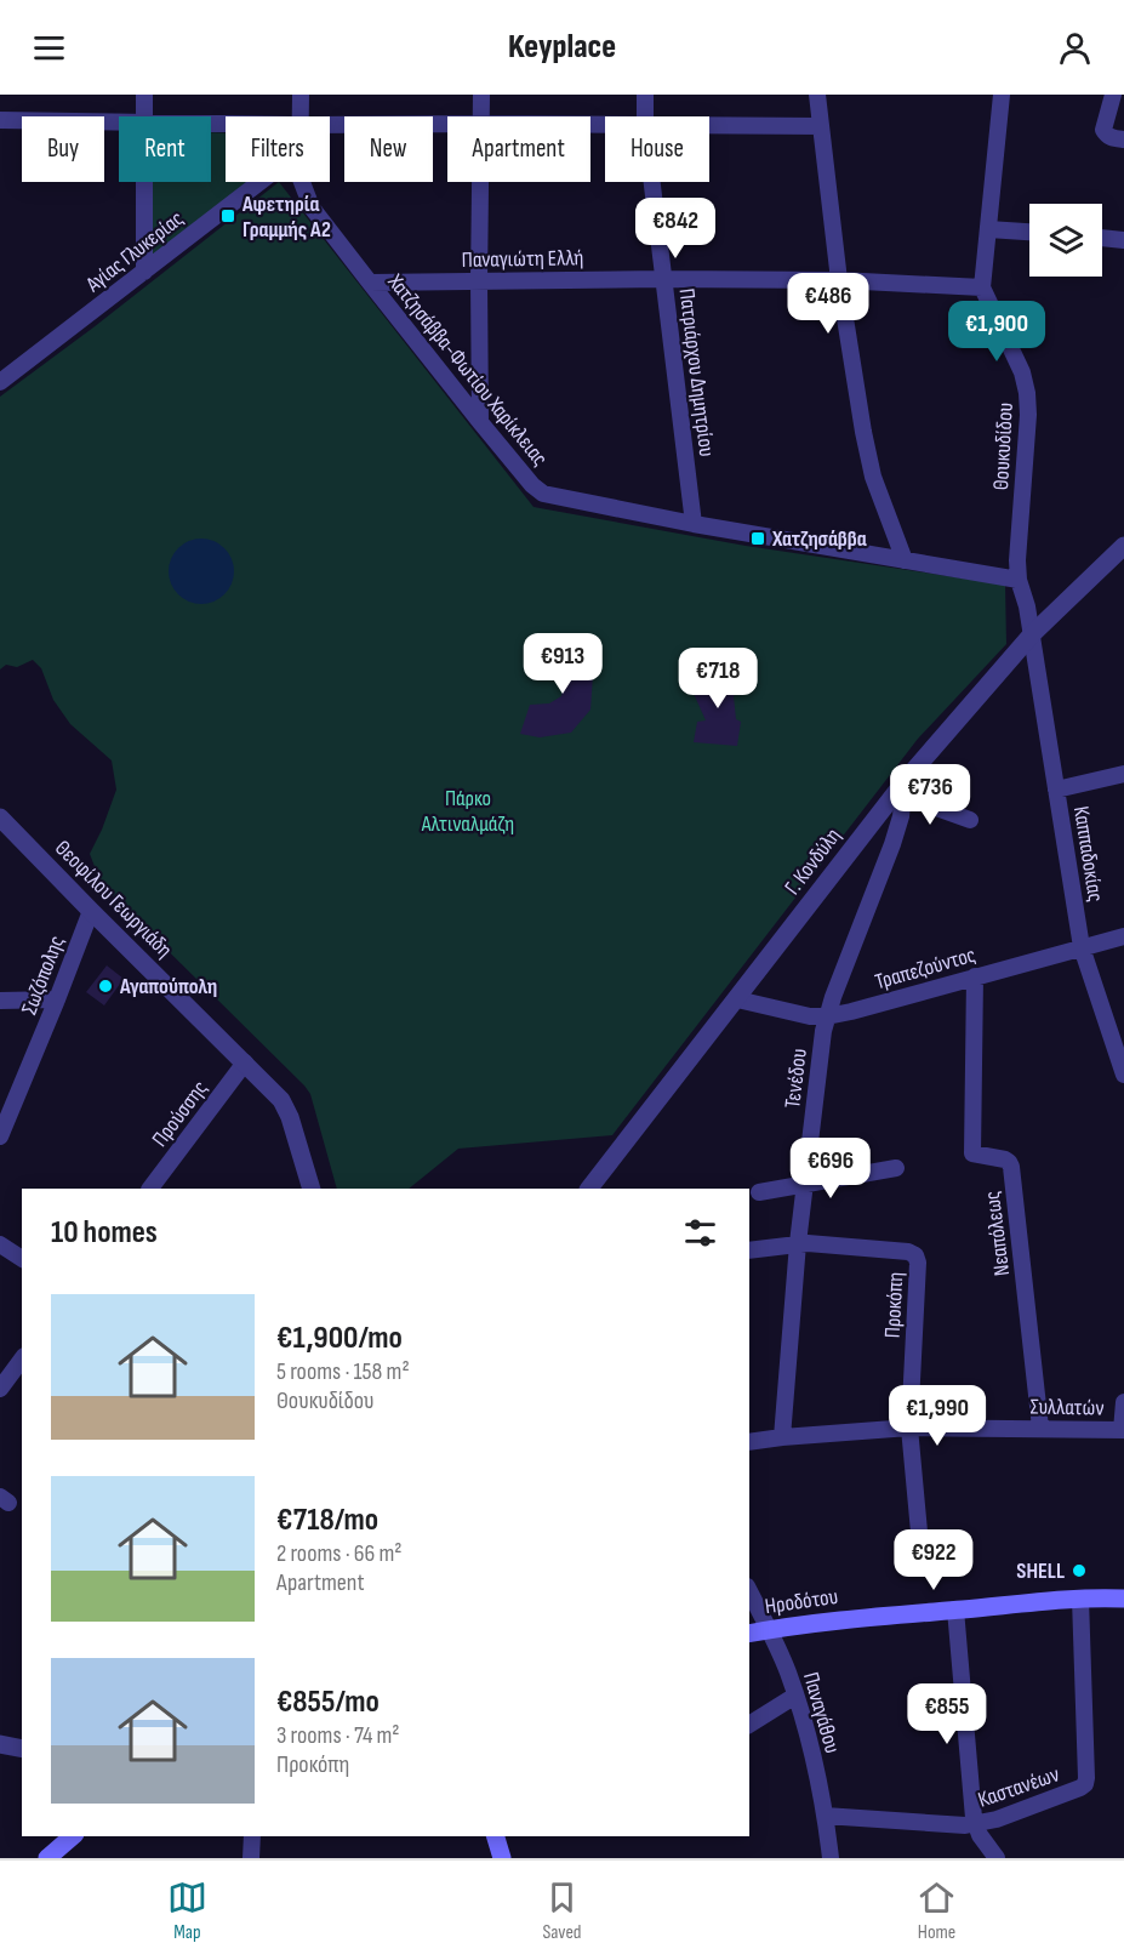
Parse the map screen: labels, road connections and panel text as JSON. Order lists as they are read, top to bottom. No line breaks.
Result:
{"streets":{"main road":["Ηροδότου"],"street":["Αγίας Γλυκερίας","Παναγιώτη Ελλή","Χατζησάββα-Φωτίου Χαρίκλειας","Πατριάρχου Δημητρίου","Θουκυδίδου","Καππαδοκίας","Γ. Κονδύλη","Θεοφίλου Γεωργιάδη","Τραπεζούντος","Σωζόπολης","Τενέδου","Προύσσης","Νεαπόλεως","Προκόπη","Συλλατών","Παναγάθου","Καστανέων"]},"crossings":[["Παναγιώτη Ελλή","Χατζησάββα-Φωτίου Χαρίκλειας"],["Παναγιώτη Ελλή","Πατριάρχου Δημητρίου"],["Παναγιώτη Ελλή","Θουκυδίδου"],["Χατζησάββα-Φωτίου Χαρίκλειας","Πατριάρχου Δημητρίου"],["Χατζησάββα-Φωτίου Χαρίκλειας","Θουκυδίδου"],["Θουκυδίδου","Καππαδοκίας"],["Θουκυδίδου","Γ. Κονδύλη"],["Καππαδοκίας","Γ. Κονδύλη"],["Καππαδοκίας","Τραπεζούντος"],["Γ. Κονδύλη","Τραπεζούντος"],["Γ. Κονδύλη","Τενέδου"],["Θεοφίλου Γεωργιάδη","Σωζόπολης"],["Θεοφίλου Γεωργιάδη","Προύσσης"],["Τραπεζούντος","Τενέδου"],["Τραπεζούντος","Νεαπόλεως"],["Τενέδου","Προκόπη"],["Τενέδου","Συλλατών"],["Νεαπόλεως","Συλλατών"],["Προκόπη","Συλλατών"],["Ηροδότου","Παναγάθου"],["Ηροδότου","Καστανέων"],["Παναγάθου","Καστανέων"]],"parks":["Πάρκο Αλτιναλμάζη"],"places":{"transit":["Αφετηρία Γραμμής Α2","Χατζησάββα"],"other":["Αγαπούπολη","SHELL"]},"page":{"header":"Keyplace","chip":["Buy","Rent","Filters","New","Apartment","House"],"price":["€842","€486","€1,900","€913","€718","€736","€696","€1,990","€922","€855"],"heading":"10 homes","list":[{"name":"€1,900/mo","note":"5 rooms · 158 m² · Θουκυδίδου"},{"name":"€718/mo","note":"2 rooms · 66 m² · Apartment"},{"name":"€855/mo","note":"3 rooms · 74 m² · Προκόπη"}],"tabs":["Map","Saved","Home"]}}
